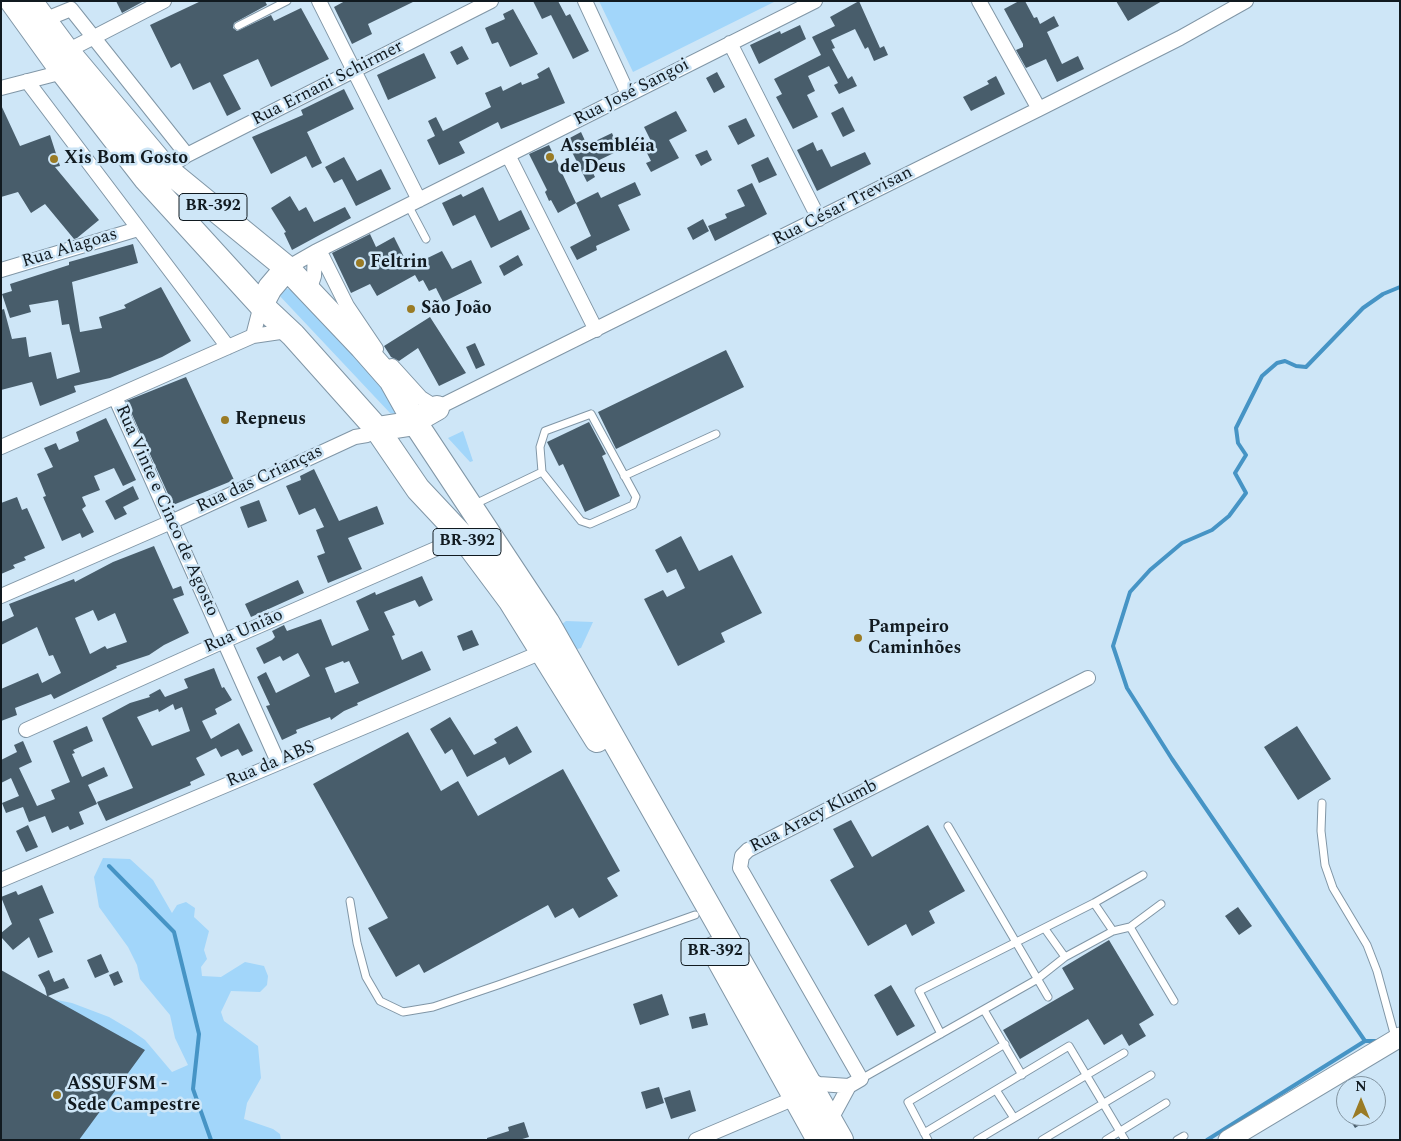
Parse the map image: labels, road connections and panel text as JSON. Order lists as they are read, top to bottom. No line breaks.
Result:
{"streets":{"highway":["BR-392"],"street":["Rua Ernani Schirmer","Rua José Sangoi","Rua César Trevisan","Rua Alagoas","Rua das Crianças","Rua Vinte e Cinco de Agosto","Rua União","Rua da ABS","Rua Aracy Klumb"]},"crossings":[["Rua Ernani Schirmer","BR-392"],["Rua José Sangoi","BR-392"],["BR-392","Rua César Trevisan"],["BR-392","Rua das Crianças"],["BR-392","Rua União"],["BR-392","Rua da ABS"],["Rua César Trevisan","Rua das Crianças"],["Rua das Crianças","Rua Vinte e Cinco de Agosto"],["Rua Vinte e Cinco de Agosto","Rua União"],["Rua Vinte e Cinco de Agosto","Rua da ABS"]],"places":["Assembléia de Deus","Xis Bom Gosto","Feltrin","São João","Repneus","Pampeiro Caminhões","ASSUFSM - Sede Campestre"],"north":"top"}
